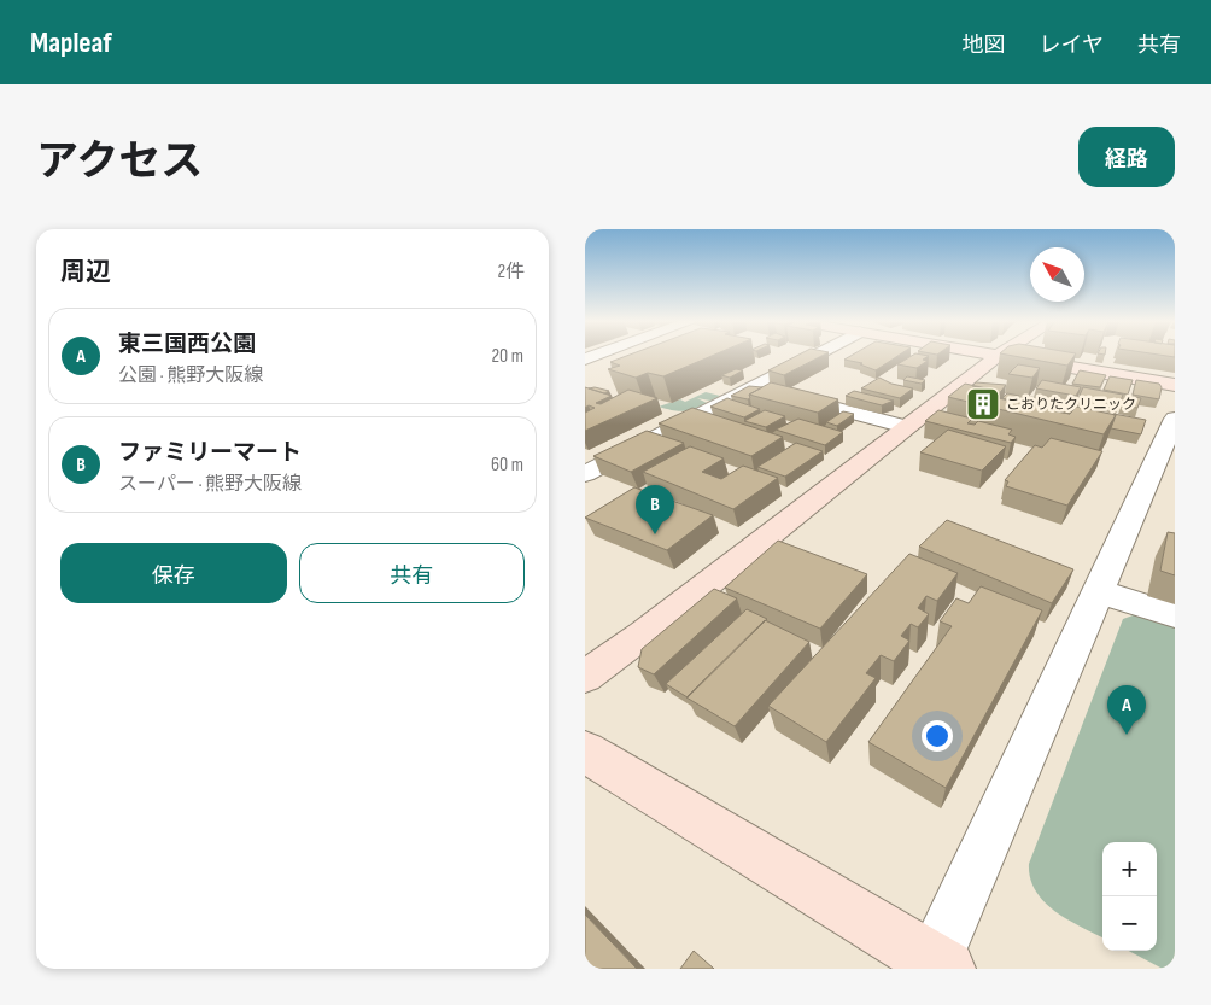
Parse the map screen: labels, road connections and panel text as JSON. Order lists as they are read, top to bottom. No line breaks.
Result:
{"places":{"building":["こおりたクリニック"]},"north":"top left","page":{"header":"Mapleaf","nav":["地図","レイヤ","共有"],"title":"アクセス","buttons":["経路",["保存","共有"]],"heading":["周辺","2件"],"list":[{"mark":"A","name":"東三国西公園","note":"公園 · 熊野大阪線","value":"20 m"},{"mark":"B","name":"ファミリーマート","note":"スーパー · 熊野大阪線","value":"60 m"}],"pins":["B","A"],"map_buttons":["+","−"]}}
